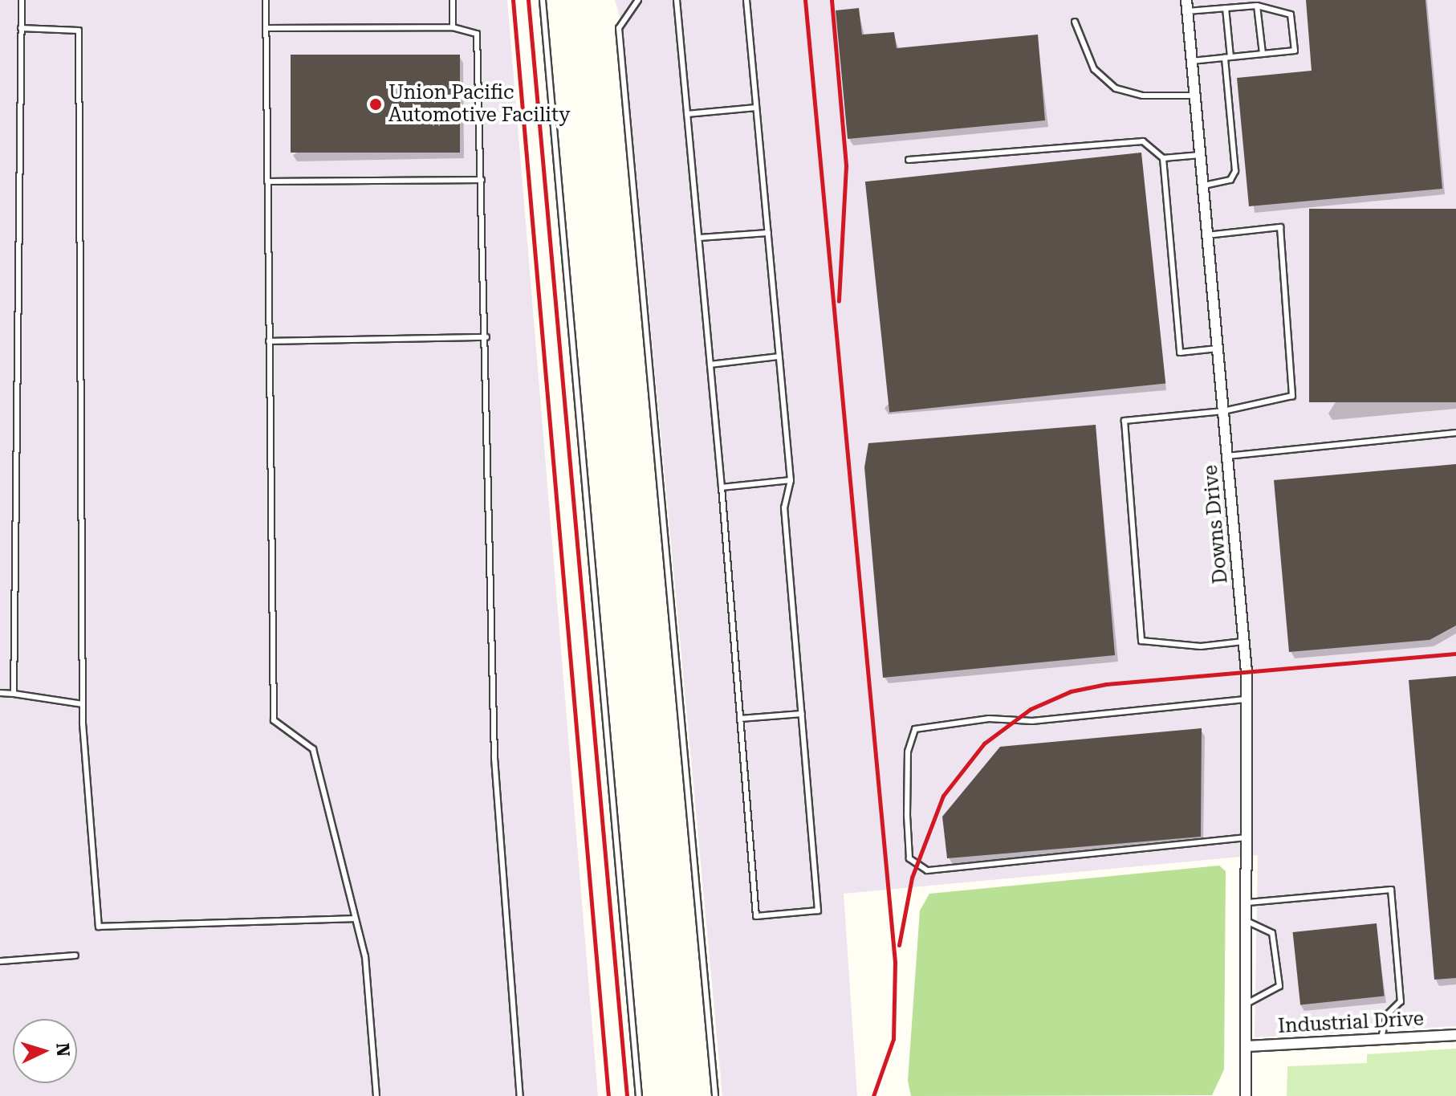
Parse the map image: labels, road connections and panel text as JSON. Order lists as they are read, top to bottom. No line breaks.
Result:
{"streets":{"street":["Downs Drive","Industrial Drive"]},"crossings":[["Downs Drive","Industrial Drive"]],"places":["Union Pacific Automotive Facility"],"north":"right"}
